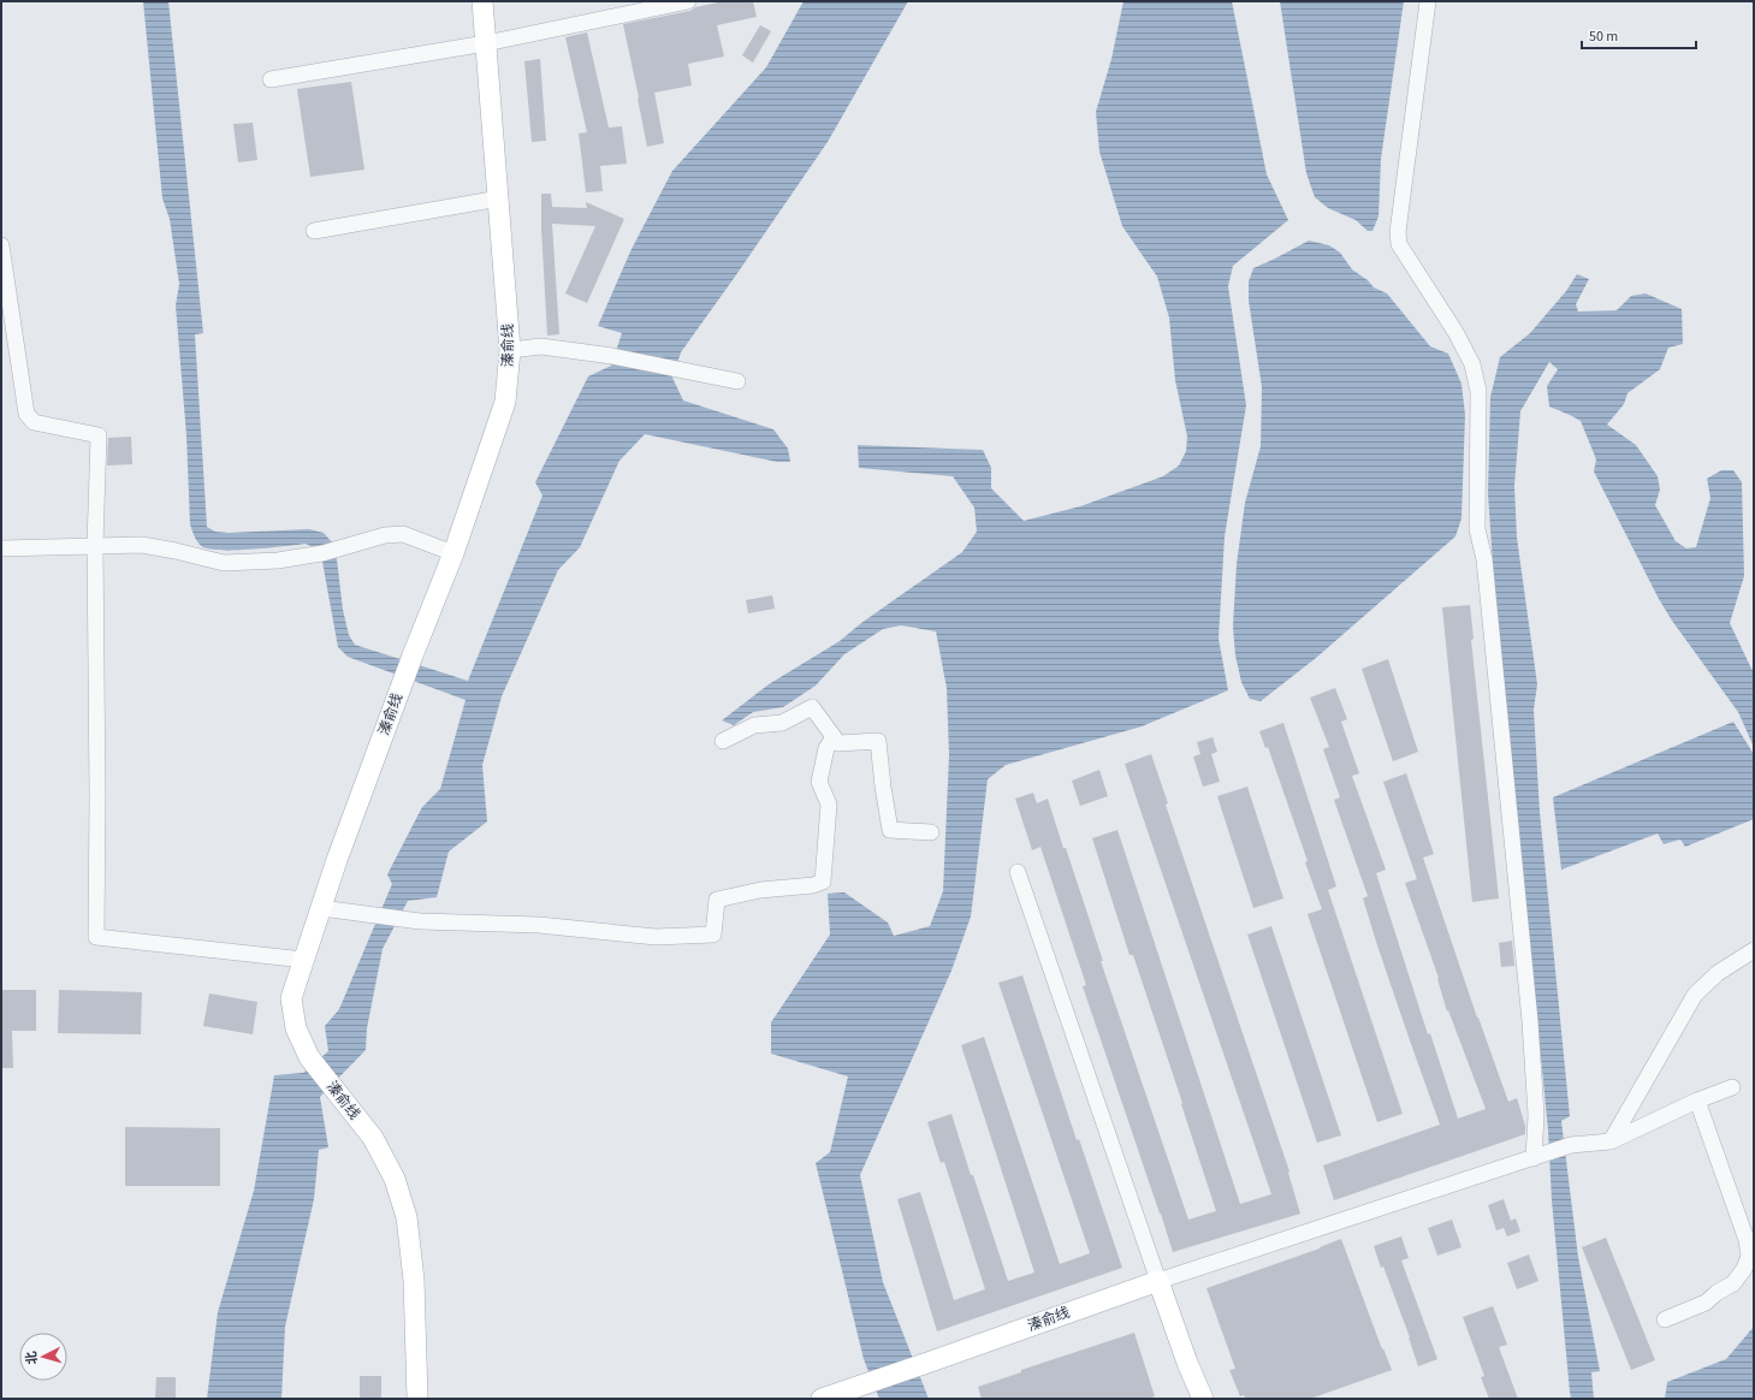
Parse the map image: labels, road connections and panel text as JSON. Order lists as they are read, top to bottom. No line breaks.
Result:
{"streets":{"main road":["溱俞线"]},"scale_bar":"50 m","north":"left"}
